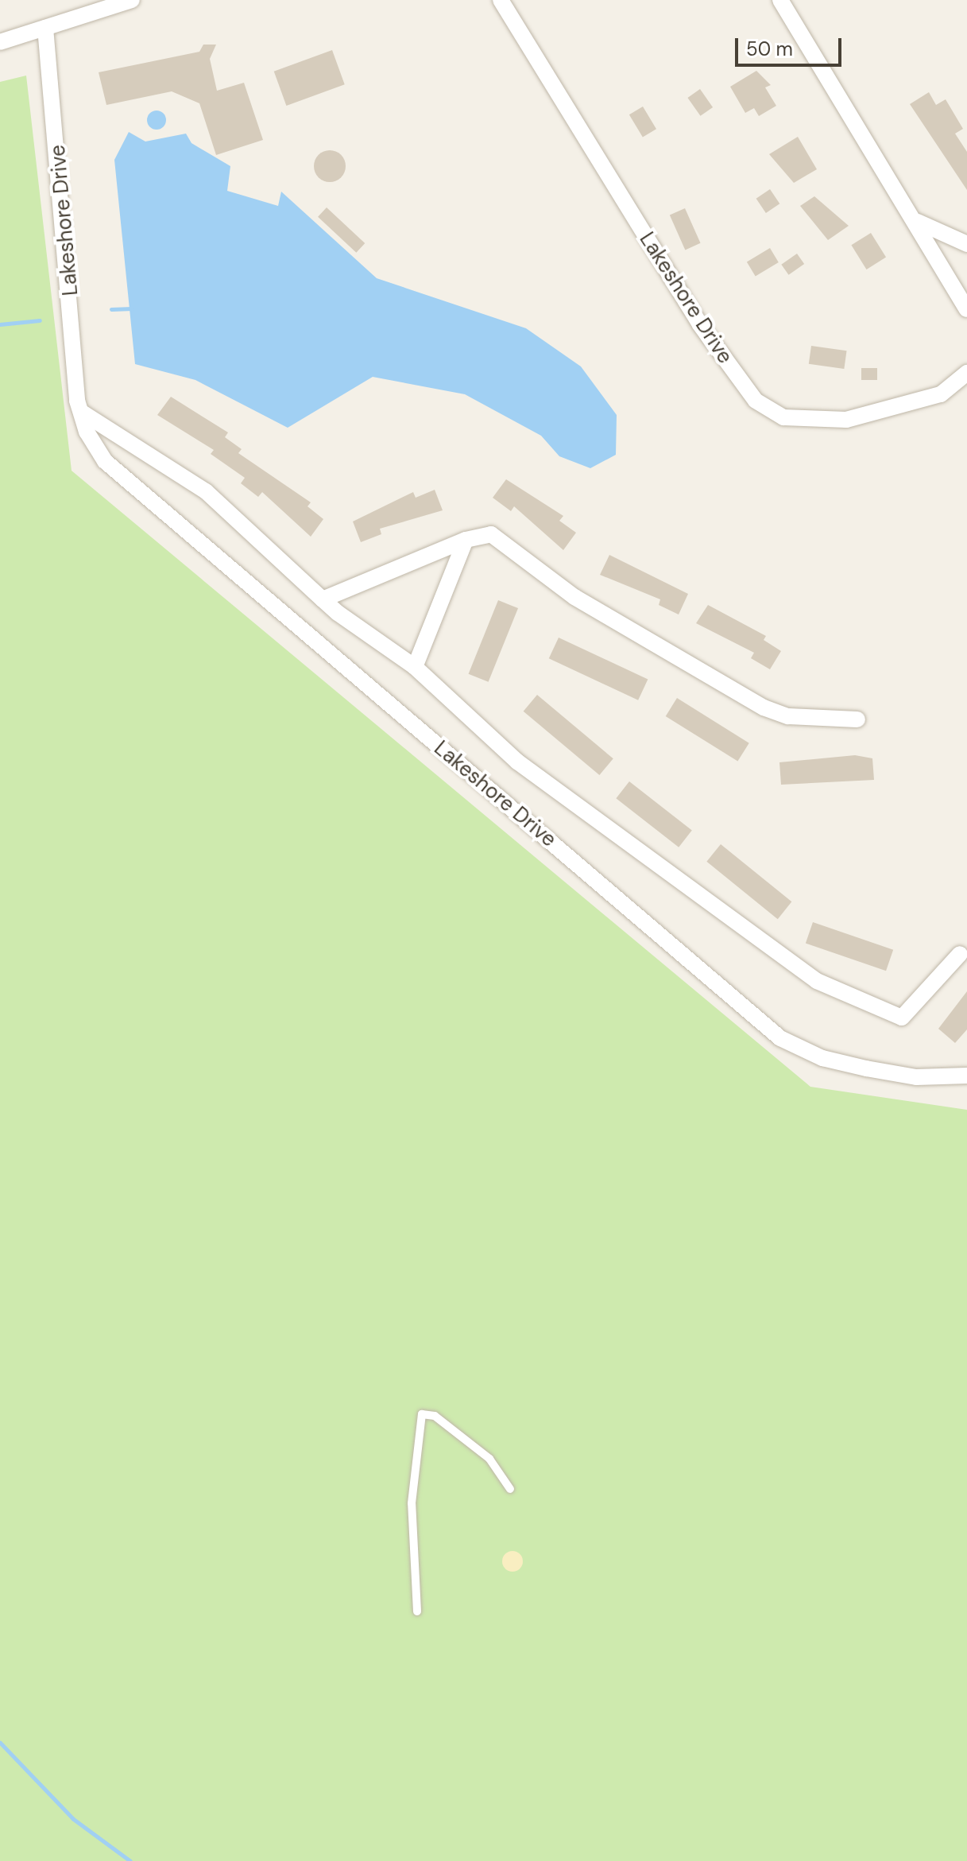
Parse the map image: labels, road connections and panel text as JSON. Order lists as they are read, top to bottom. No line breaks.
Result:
{"streets":{"street":["Lakeshore Drive"]},"scale_bar":"50 m"}
